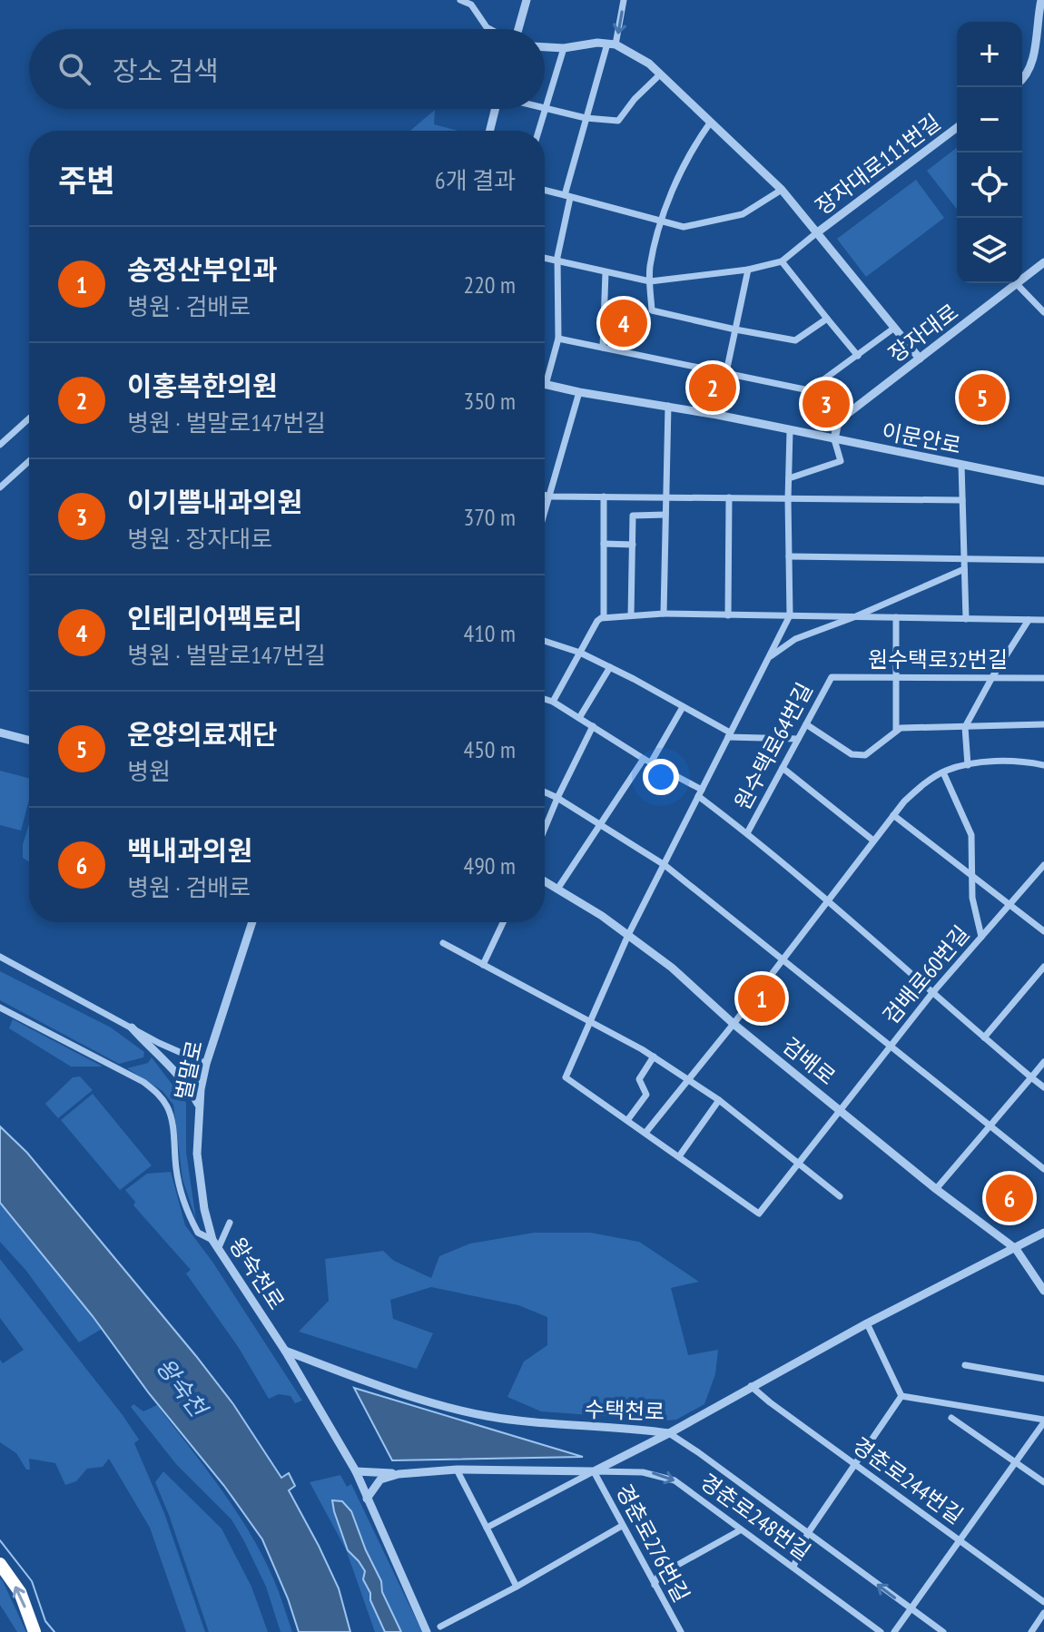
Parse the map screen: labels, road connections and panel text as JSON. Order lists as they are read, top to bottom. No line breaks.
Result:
{"streets":{"street":["장자대로111번길","장자대로","이문안로","원수택로32번길","원수택로64번길","검배로60번길","검배로","벌말로","왕숙천로","수택천로","경춘로244번길","경춘로248번길","경춘로276번길"]},"crossings":[["장자대로","이문안로"],["원수택로32번길","원수택로64번길"],["검배로60번길","검배로"],["검배로","수택천로"],["벌말로","왕숙천로"],["왕숙천로","수택천로"],["수택천로","경춘로244번길"],["경춘로248번길","경춘로276번길"]],"water":["왕숙천"],"page":{"map_buttons":["+","−"],"search":"장소 검색","heading":["주변","6개 결과"],"list":[{"mark":"1","name":"송정산부인과","note":"병원 · 검배로","value":"220 m"},{"mark":"2","name":"이홍복한의원","note":"병원 · 벌말로147번길","value":"350 m"},{"mark":"3","name":"이기쁨내과의원","note":"병원 · 장자대로","value":"370 m"},{"mark":"4","name":"인테리어팩토리","note":"병원 · 벌말로147번길","value":"410 m"},{"mark":"5","name":"운양의료재단","note":"병원","value":"450 m"},{"mark":"6","name":"백내과의원","note":"병원 · 검배로","value":"490 m"}],"pins":["4","2","5","3","1","6"]}}
